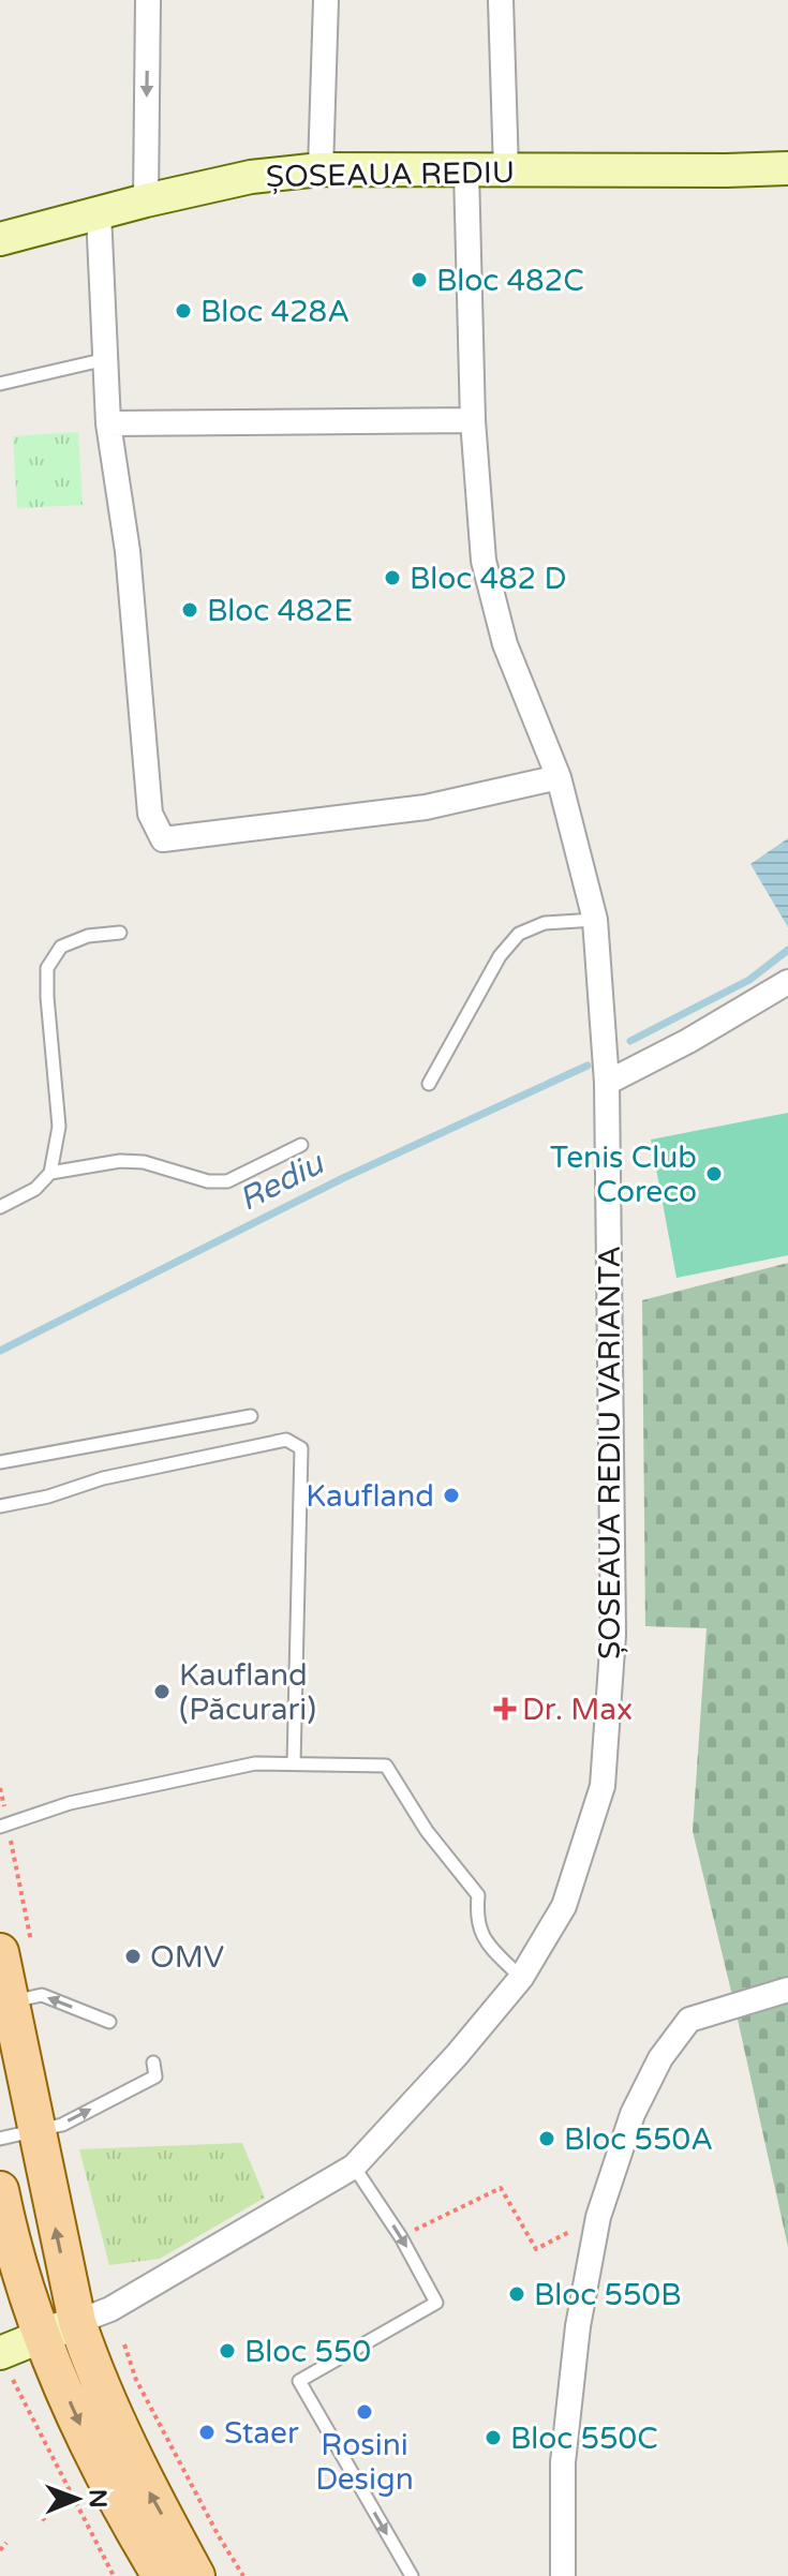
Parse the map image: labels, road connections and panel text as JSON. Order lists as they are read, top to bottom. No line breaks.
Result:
{"streets":{"main road":["ȘOSEAUA REDIU","ȘOSEAUA REDIU VARIANTA"]},"crossings":[["ȘOSEAUA REDIU","ȘOSEAUA REDIU VARIANTA"]],"water":["Rediu"],"places":{"other":["Bloc 482C","Bloc 428A","Bloc 482 D","Bloc 482E","Tenis Club Coreco","Kaufland","Kaufland (Păcurari)","OMV","Bloc 550A","Bloc 550B","Bloc 550","Rosini Design","Staer","Bloc 550C"],"health":["Dr. Max"]},"north":"right"}
